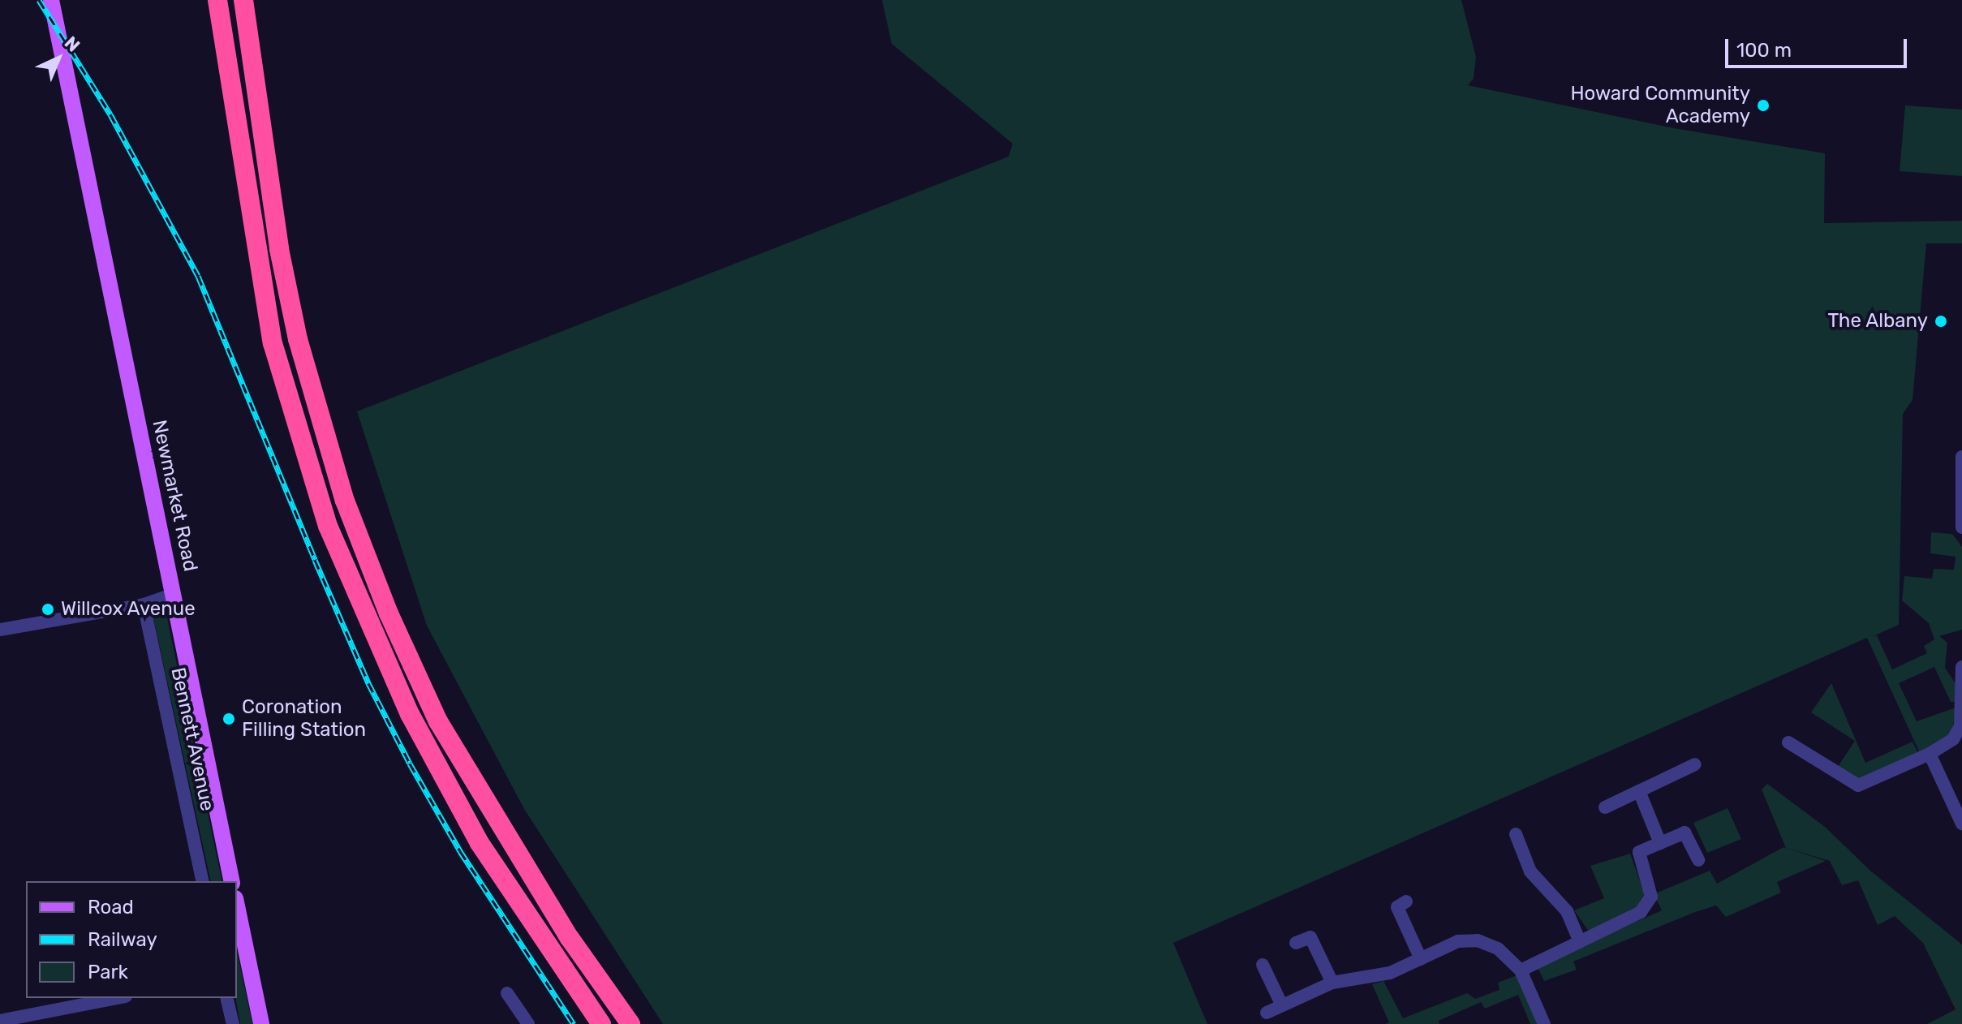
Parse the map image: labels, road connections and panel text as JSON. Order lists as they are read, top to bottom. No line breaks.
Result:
{"streets":{"main road":["Newmarket Road"],"street":["Bennett Avenue"]},"places":["Howard Community Academy","The Albany","Willcox Avenue","Coronation Filling Station"],"legend":["Road","Railway","Park"],"scale_bar":"100 m","north":"top right"}
